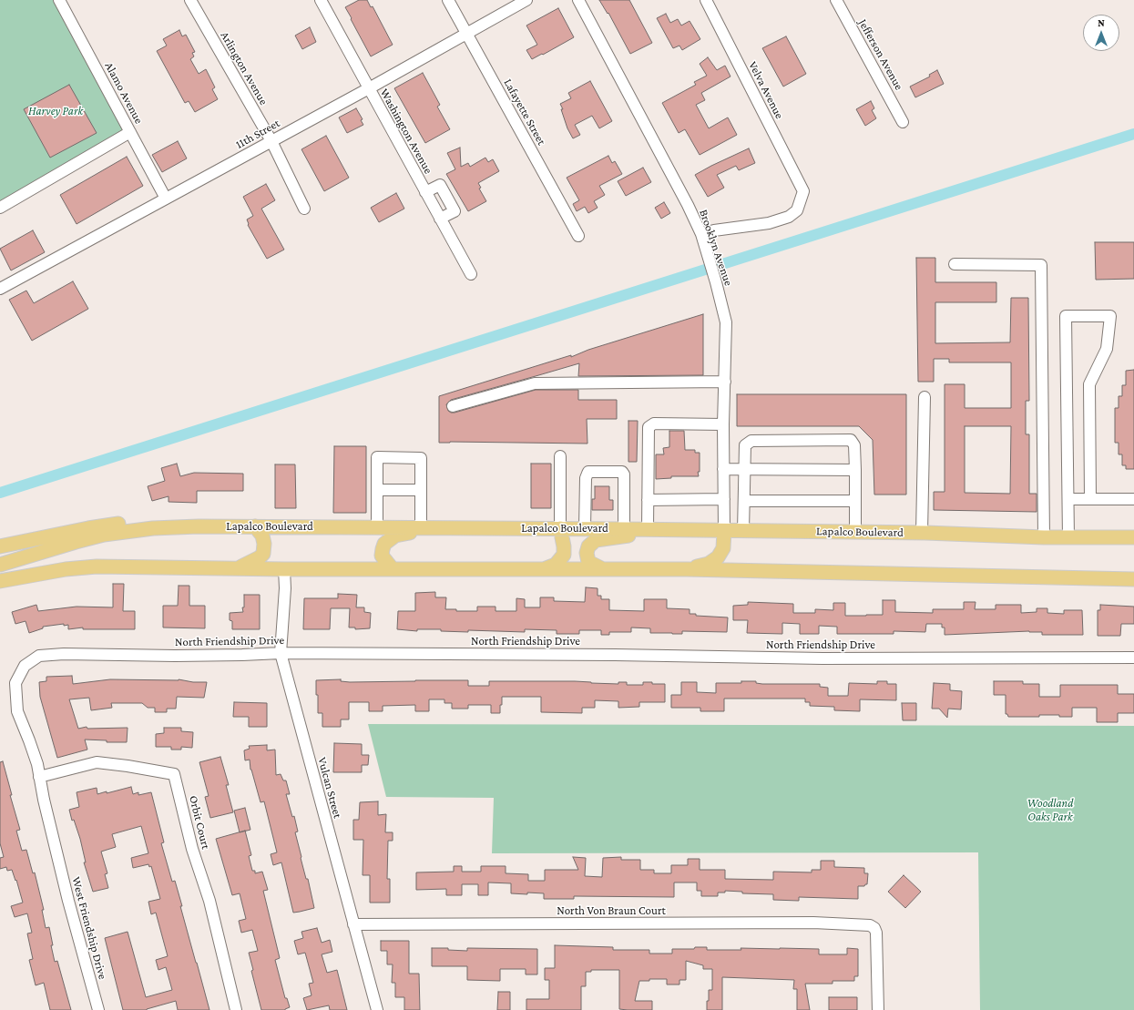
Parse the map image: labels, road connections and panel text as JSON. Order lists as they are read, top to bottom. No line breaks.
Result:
{"streets":{"main road":["Lapalco Boulevard"],"street":["Jefferson Avenue","Arlington Avenue","Velva Avenue","Alamo Avenue","Lafayette Street","Washington Avenue","11th Street","Brooklyn Avenue","North Friendship Drive","Vulcan Street","Orbit Court","North Von Braun Court","West Friendship Drive"]},"crossings":[["Arlington Avenue","11th Street"],["Velva Avenue","Brooklyn Avenue"],["Alamo Avenue","11th Street"],["Lafayette Street","11th Street"],["Washington Avenue","11th Street"],["Brooklyn Avenue","Lapalco Boulevard"],["North Friendship Drive","Vulcan Street"],["North Friendship Drive","Orbit Court"],["North Friendship Drive","West Friendship Drive"],["Vulcan Street","North Von Braun Court"],["Orbit Court","West Friendship Drive"]],"parks":["Harvey Park","Woodland Oaks Park"],"north":"top"}
